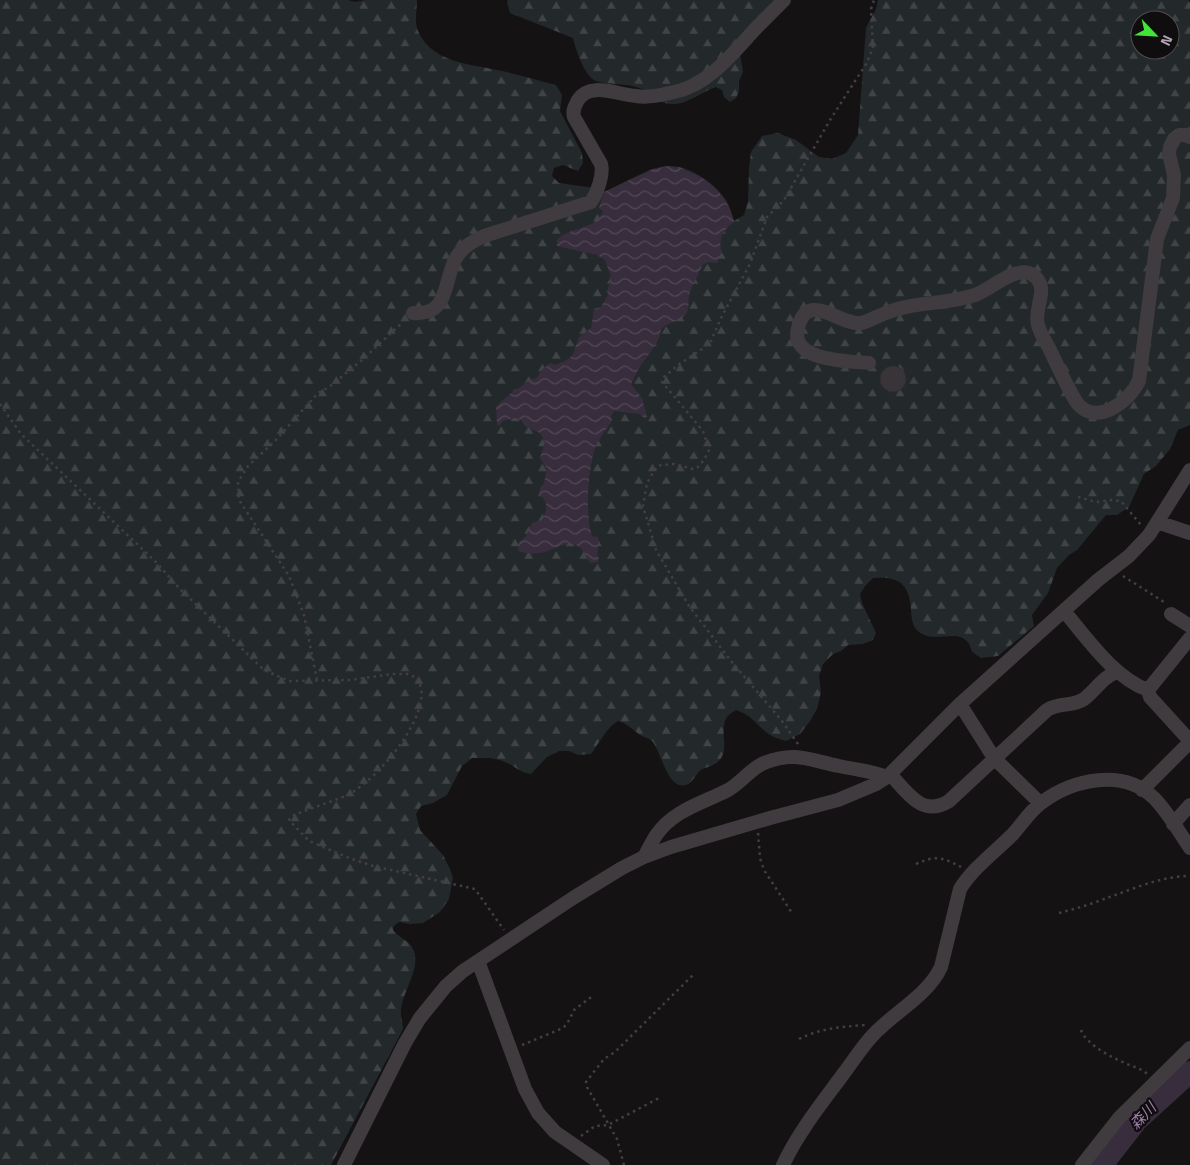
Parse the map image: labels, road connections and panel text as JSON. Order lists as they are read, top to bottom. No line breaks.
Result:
{"water":["森川"],"north":"bottom right"}
